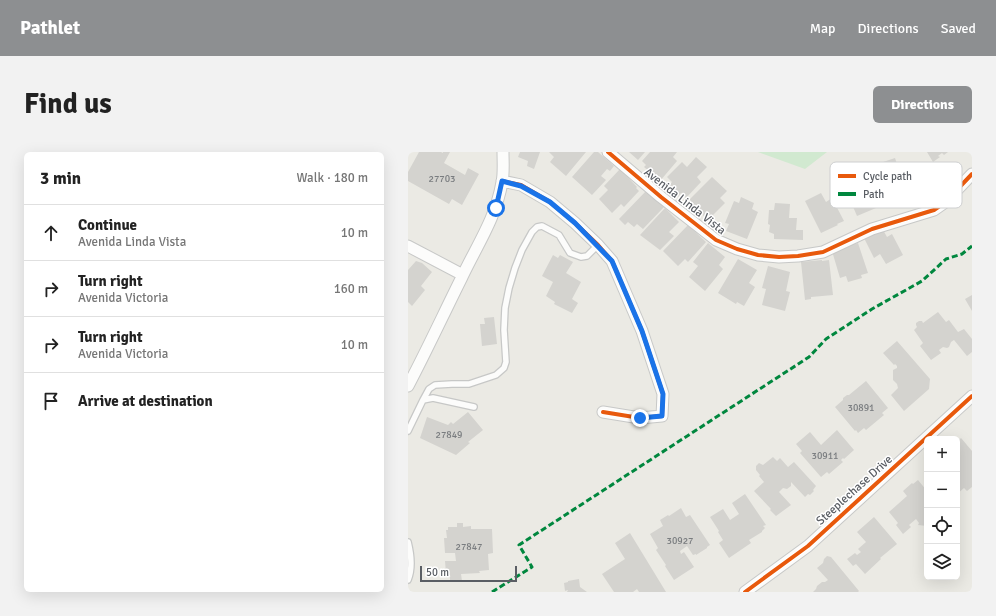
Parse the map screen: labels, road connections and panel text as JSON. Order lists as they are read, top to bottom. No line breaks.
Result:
{"streets":{"street":["Avenida Linda Vista","Steeplechase Drive"]},"house_numbers":["27703","30891","27849","30911","30927","27847"],"legend":["Cycle path","Path"],"scale_bar":"50 m","page":{"header":"Pathlet","nav":["Map","Directions","Saved"],"buttons":"Directions","title":"Find us","heading":["3 min","Walk · 180 m"],"list":[["Continue","Avenida Linda Vista","10 m"],["Turn right","Avenida Victoria","160 m"],["Turn right","Avenida Victoria","10 m"],"Arrive at destination"],"map_buttons":["+","−"],"scale":"50 m"}}
